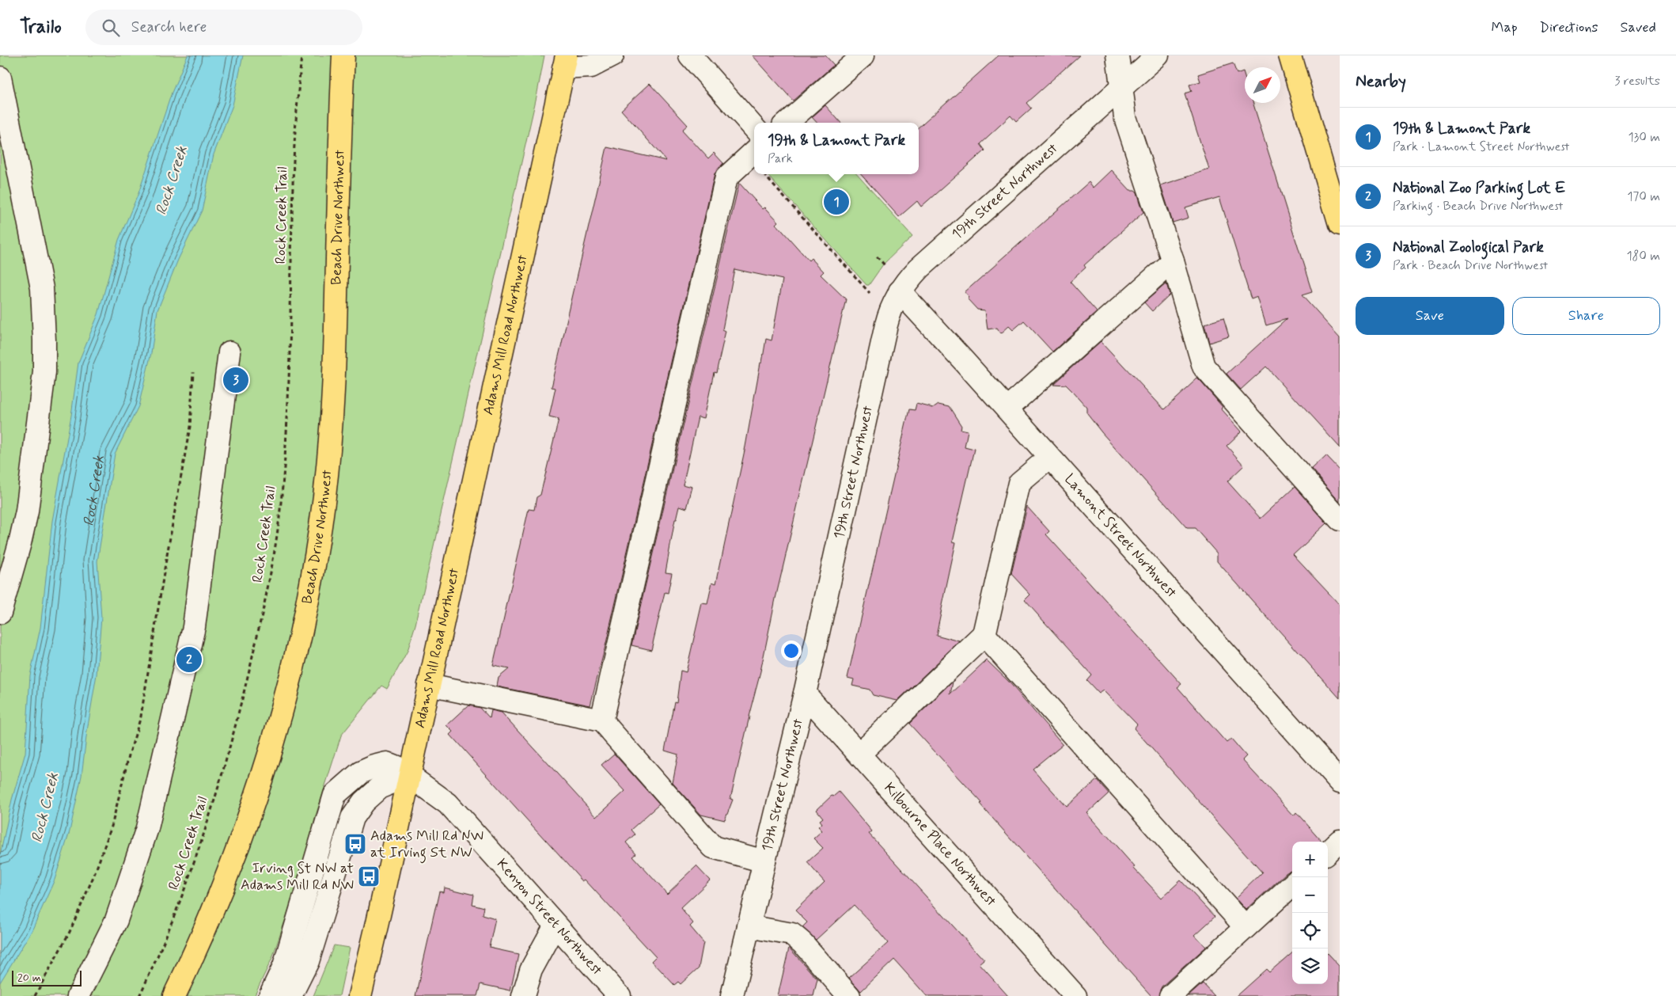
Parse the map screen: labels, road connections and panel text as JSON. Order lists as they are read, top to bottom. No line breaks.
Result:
{"streets":{"main road":["Beach Drive Northwest","Adams Mill Road Northwest"],"street":["19th Street Northwest","Lamont Street Northwest","Kilbourne Place Northwest","Kenyon Street Northwest"],"path":["Rock Creek Trail"]},"crossings":[["19th Street Northwest","Lamont Street Northwest"],["19th Street Northwest","Kilbourne Place Northwest"],["Adams Mill Road Northwest","Kenyon Street Northwest"]],"water":["Rock Creek"],"places":{"bus stop":["Adams Mill Rd NW at Irving St NW","Irving St NW at Adams Mill Rd NW"]},"scale_bar":"20 m","north":"top right","page":{"header":"Trailo","search":"Search here","nav":["Map","Directions","Saved"],"heading":["Nearby","3 results"],"list":[{"mark":"1","name":"19th & Lamont Park","note":"Park · Lamont Street Northwest","value":"130 m"},{"mark":"2","name":"National Zoo Parking Lot E","note":"Parking · Beach Drive Northwest","value":"170 m"},{"mark":"3","name":"National Zoological Park","note":"Park · Beach Drive Northwest","value":"180 m"}],"popup":["19th & Lamont Park","Park"],"pins":["1","3","2"],"buttons":["Save","Share"],"map_buttons":["+","−"],"scale":"20 m"}}
